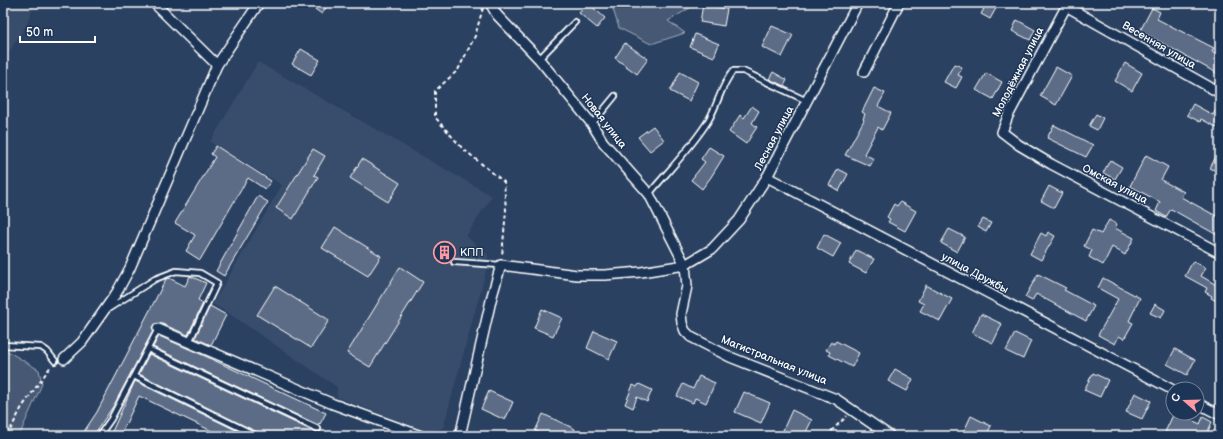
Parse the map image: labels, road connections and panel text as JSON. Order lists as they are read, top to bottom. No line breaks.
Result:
{"streets":{"street":["Весенняя улица","Молодёжная улица","Новая улица","Лесная улица","Омская улица","улица Дружбы","Магистральная улица"]},"crossings":[["Весенняя улица","Молодёжная улица"],["Молодёжная улица","Омская улица"],["Новая улица","Лесная улица"],["Новая улица","Магистральная улица"],["Лесная улица","улица Дружбы"],["Лесная улица","Магистральная улица"]],"places":{"building":["КПП"]},"scale_bar":"50 m","north":"left"}
